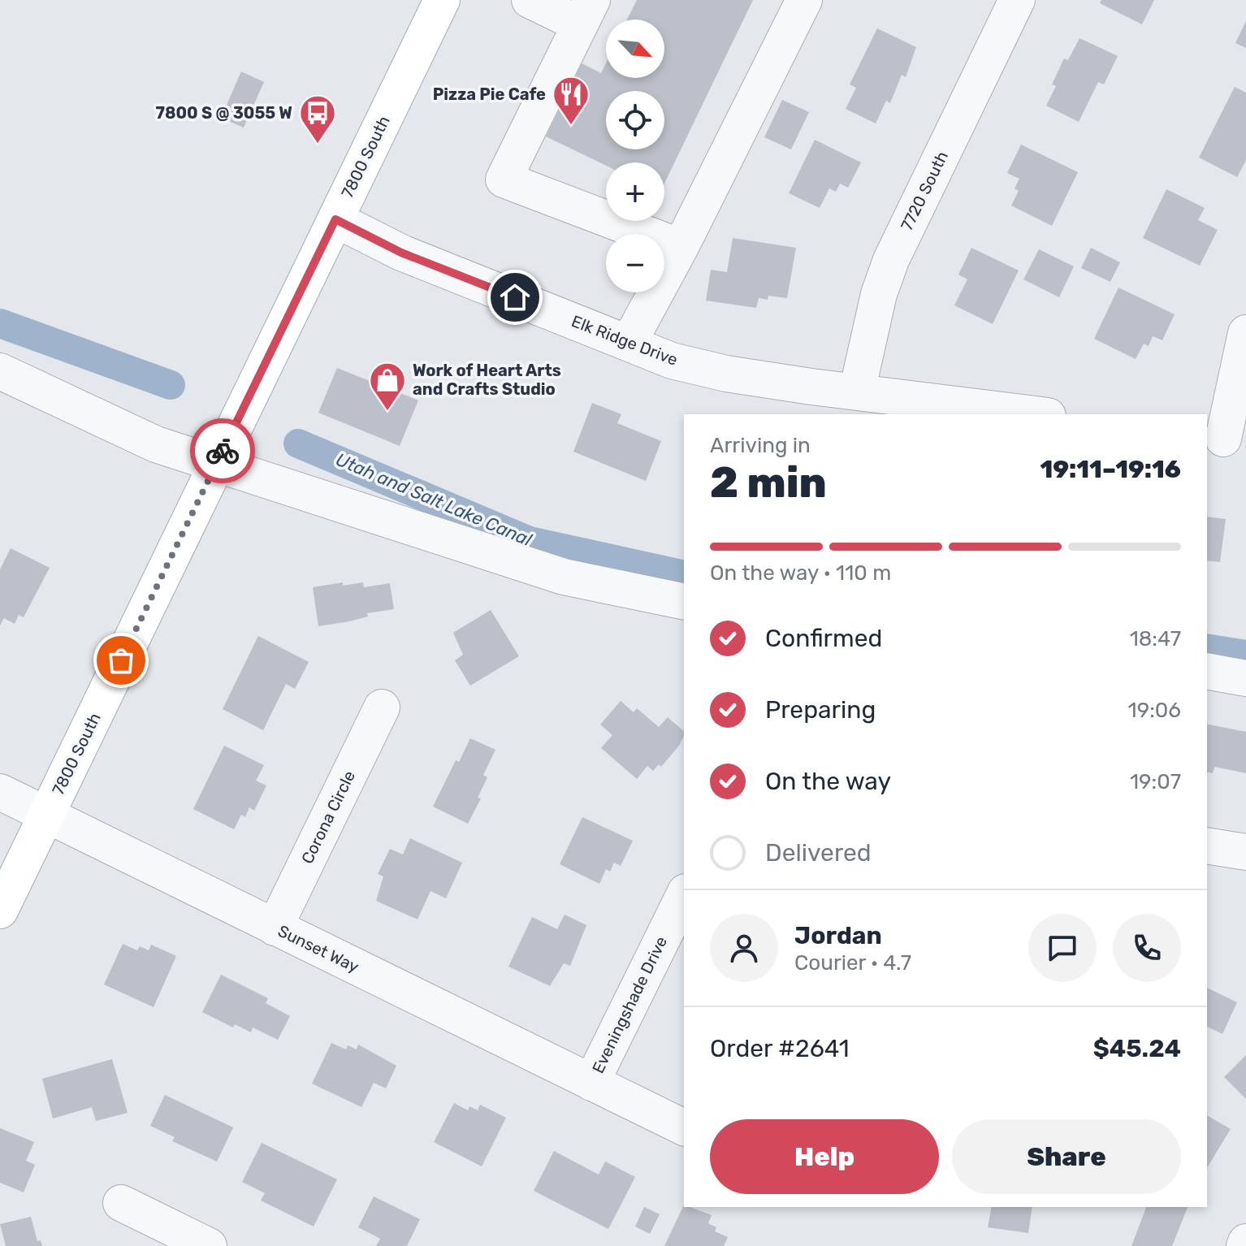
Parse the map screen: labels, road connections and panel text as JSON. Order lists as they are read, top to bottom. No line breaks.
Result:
{"streets":{"main road":["7800 South"],"street":["7720 South","Elk Ridge Drive","Corona Circle","Sunset Way","Eveningshade Drive"]},"crossings":[["7800 South","Elk Ridge Drive"],["7800 South","Sunset Way"],["7720 South","Elk Ridge Drive"],["Corona Circle","Sunset Way"],["Sunset Way","Eveningshade Drive"]],"water":["Utah and Salt Lake Canal"],"places":{"restaurant":["Pizza Pie Cafe"],"bus stop":["7800 S @ 3055 W"],"shop":["Work of Heart Arts and Crafts Studio"]},"north":"bottom right","page":{"map_buttons":["+","−"],"heading":["2 min","Arriving in","19:11–19:16"],"panel":["Jordan","Courier · 4.7","Order #2641","$45.24"],"bar":"On the way · 110 m","list":[["Confirmed","18:47"],["Preparing","19:06"],["On the way","19:07"],"Delivered"],"buttons":["Help","Share"]}}
